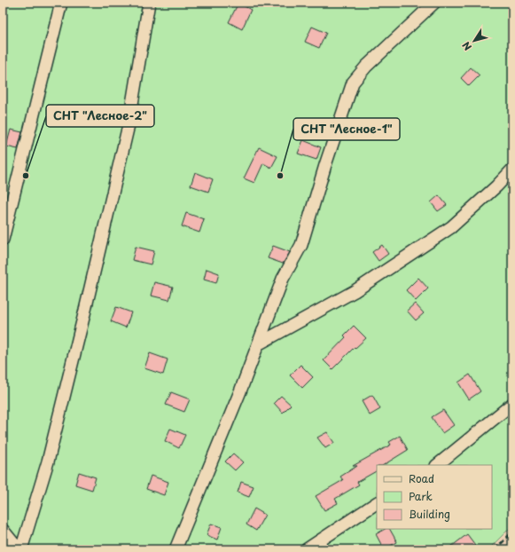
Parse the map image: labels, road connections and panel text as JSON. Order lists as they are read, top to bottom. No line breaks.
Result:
{"places":["СНТ \"Лесное-2\"","СНТ \"Лесное-1\""],"legend":["Road","Park","Building"],"north":"bottom left"}
